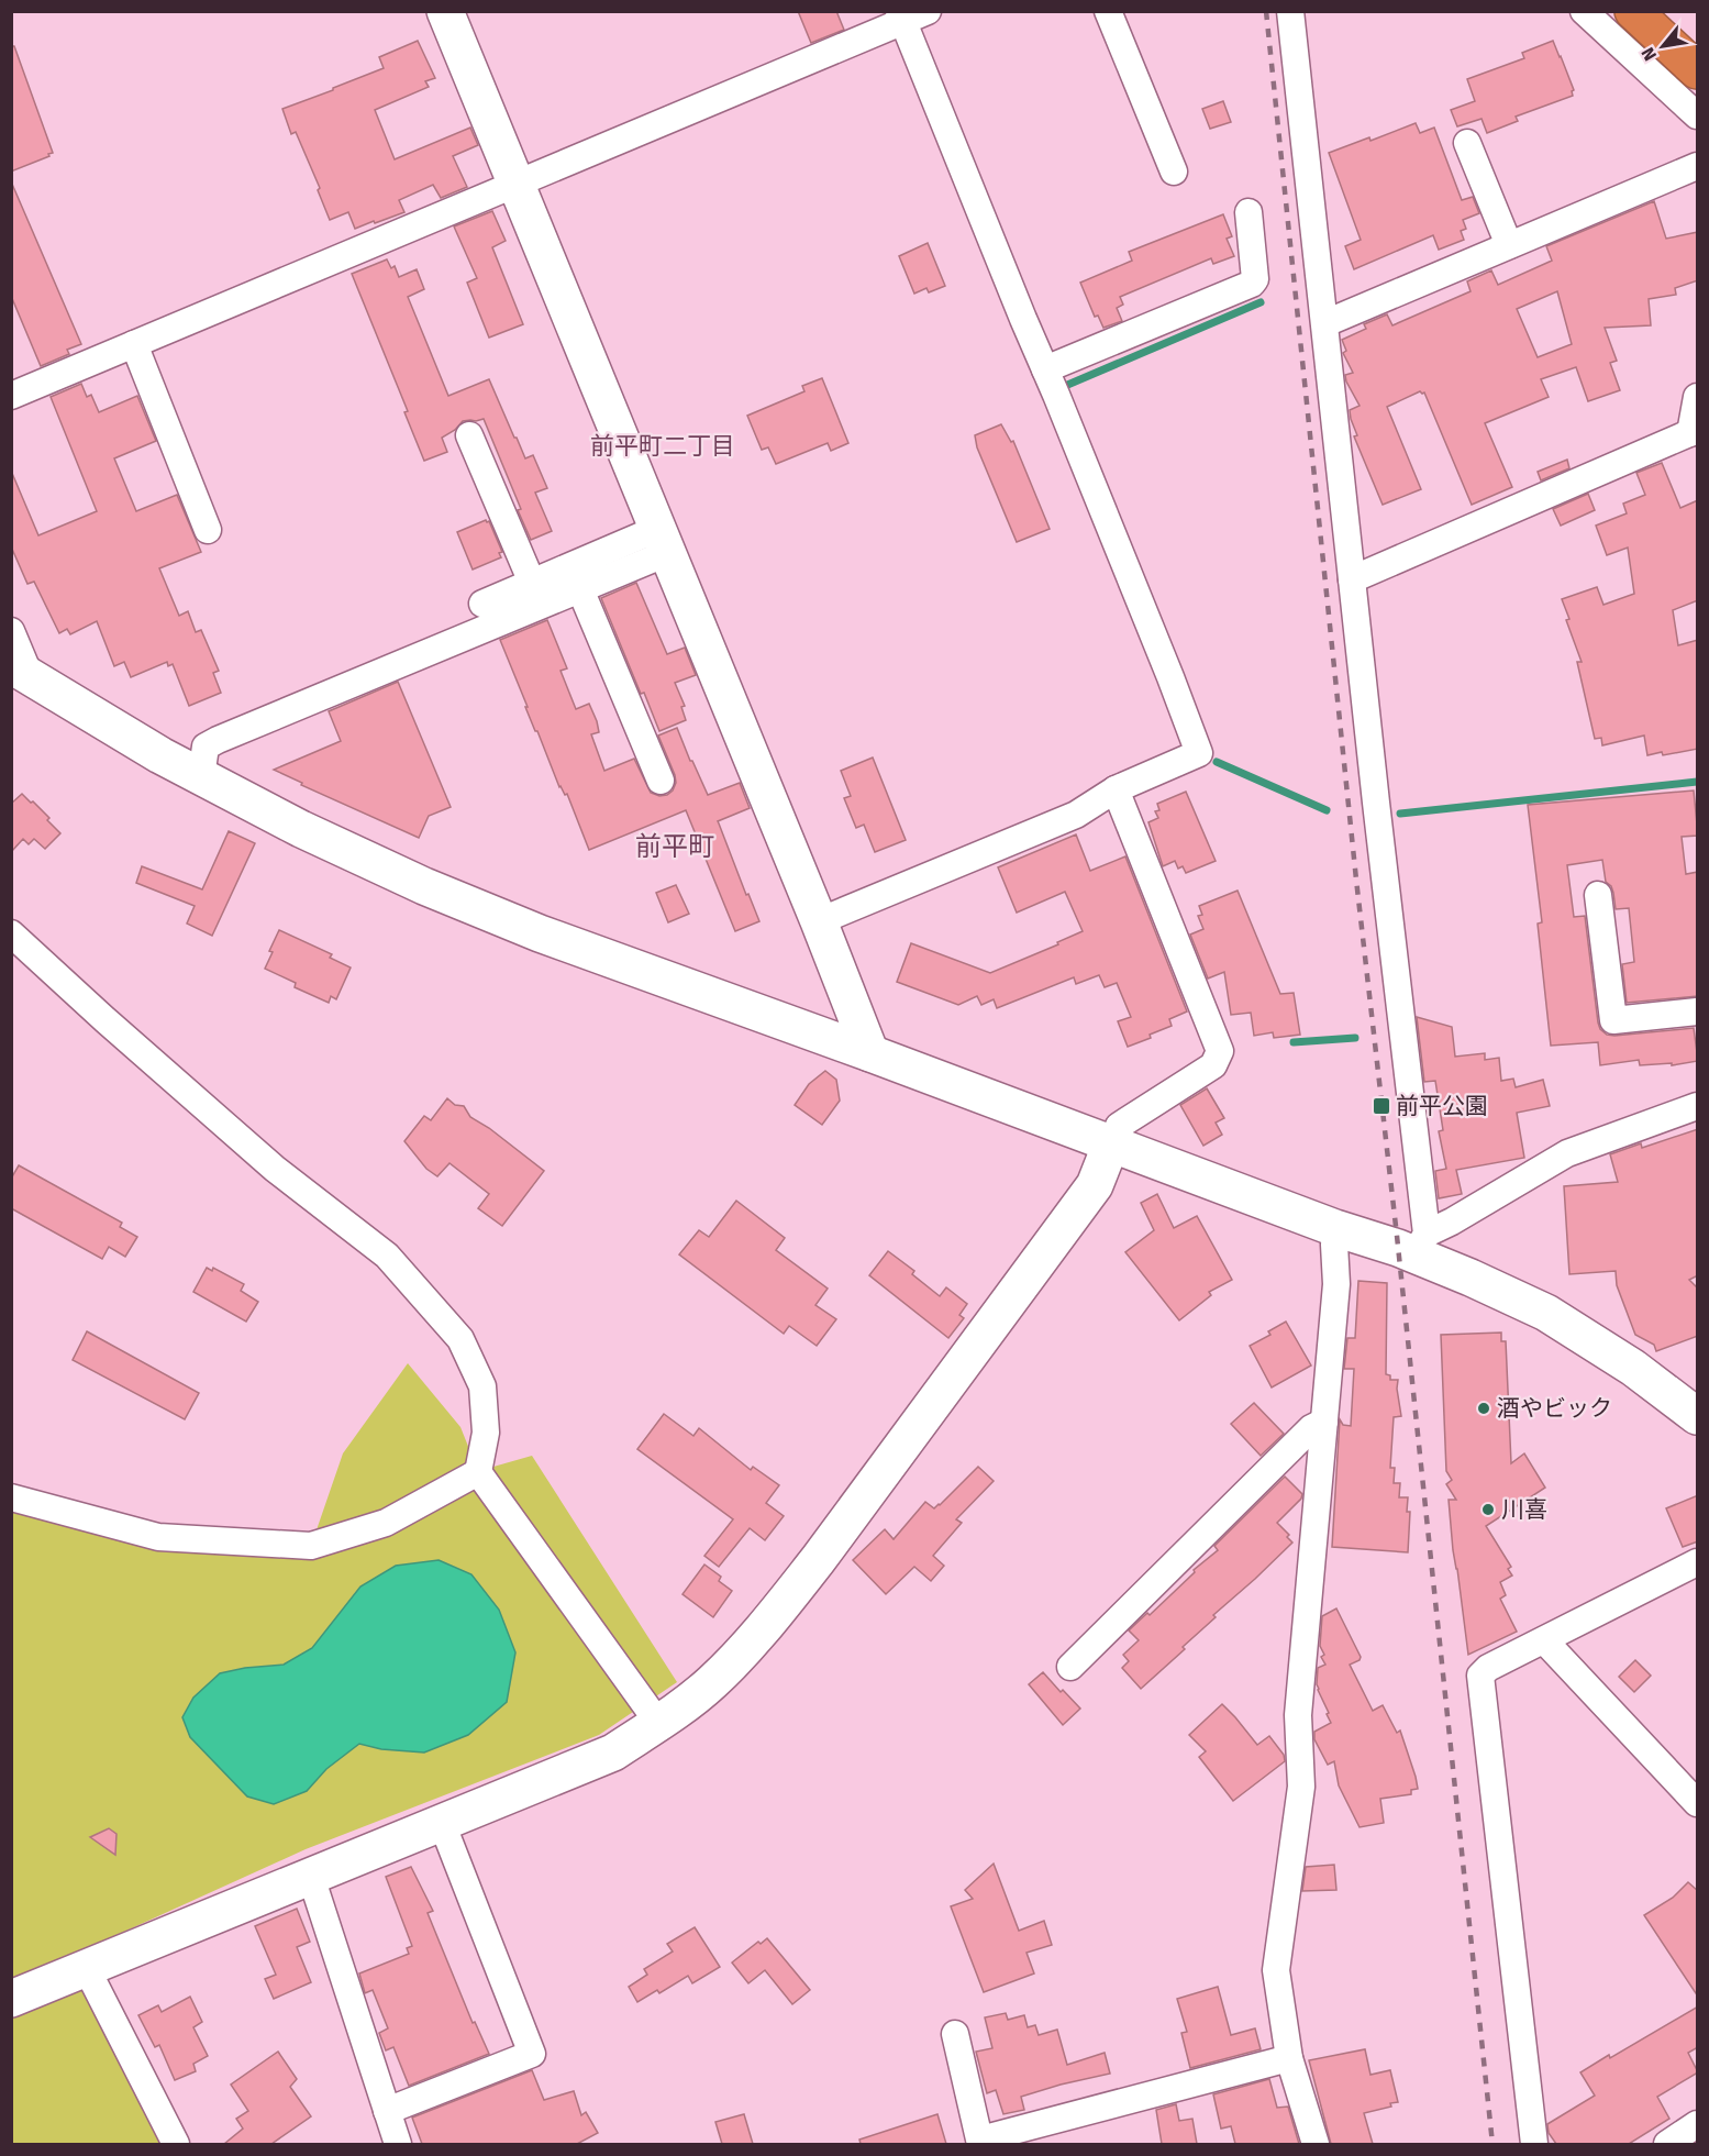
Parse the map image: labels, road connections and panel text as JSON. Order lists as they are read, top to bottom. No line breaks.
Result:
{"districts":["前平町二丁目","前平町"],"places":{"transit":["前平公園"],"other":["酒やビック","川喜"]},"north":"bottom left"}
